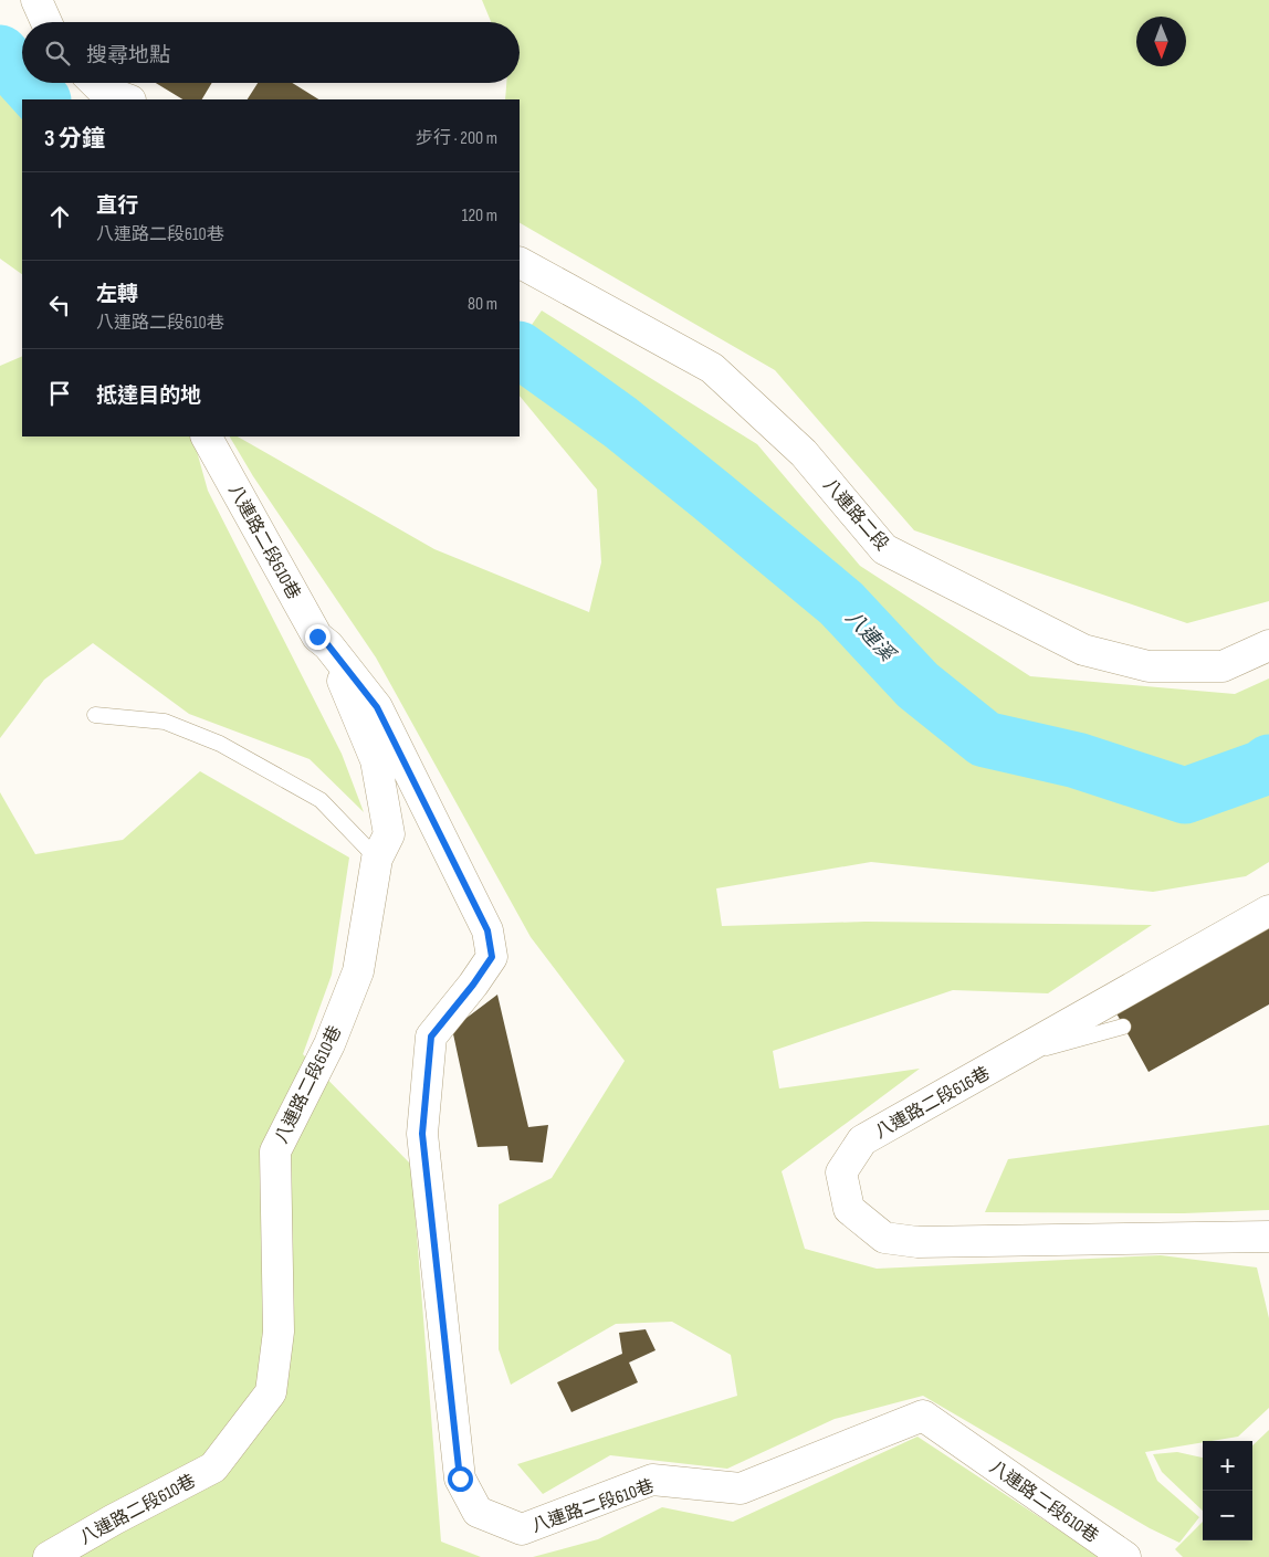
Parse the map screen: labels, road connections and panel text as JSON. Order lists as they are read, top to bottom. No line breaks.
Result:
{"streets":{"street":["八連路二段","八連路二段610巷","八連路二段616巷"]},"water":["八連溪"],"north":"bottom","page":{"search":"搜尋地點","heading":["3 分鐘","步行 · 200 m"],"list":[["直行","八連路二段610巷","120 m"],["左轉","八連路二段610巷","80 m"],"抵達目的地"],"map_buttons":["+","−"]}}
